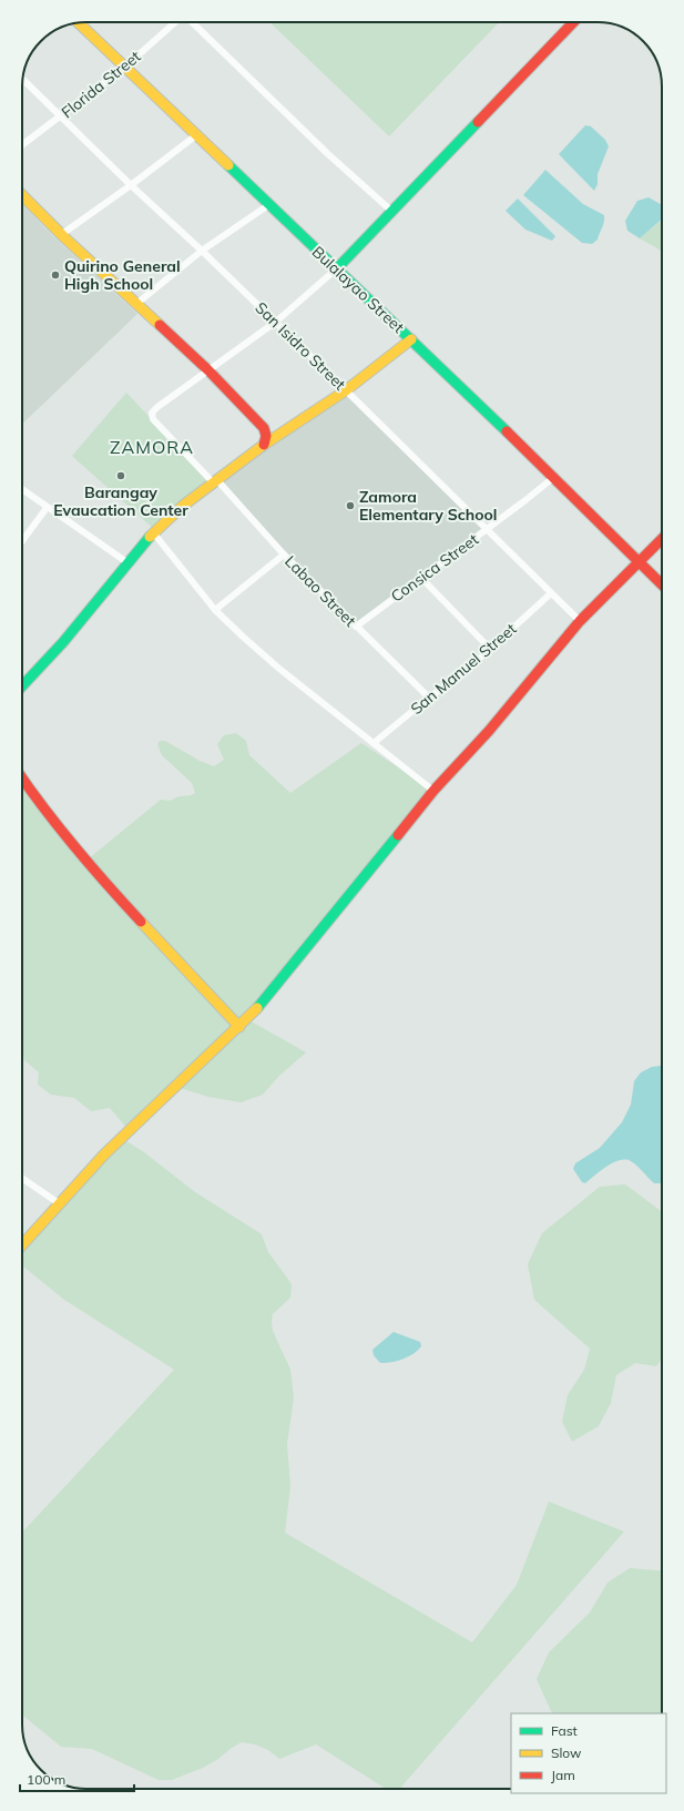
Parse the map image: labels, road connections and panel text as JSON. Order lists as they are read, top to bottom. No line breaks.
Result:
{"streets":{"street":["Florida Street","Bulalayao Street","San Isidro Street","Consica Street","Labao Street","San Manuel Street"]},"crossings":[["Florida Street","Bulalayao Street"],["Florida Street","San Isidro Street"],["Bulalayao Street","Consica Street"],["San Isidro Street","Consica Street"],["San Isidro Street","San Manuel Street"],["Consica Street","Labao Street"],["Labao Street","San Manuel Street"]],"districts":["ZAMORA"],"places":["Quirino General High School","Barangay Evaucation Center","Zamora Elementary School"],"legend":["Fast","Slow","Jam"],"scale_bar":"100 m"}
